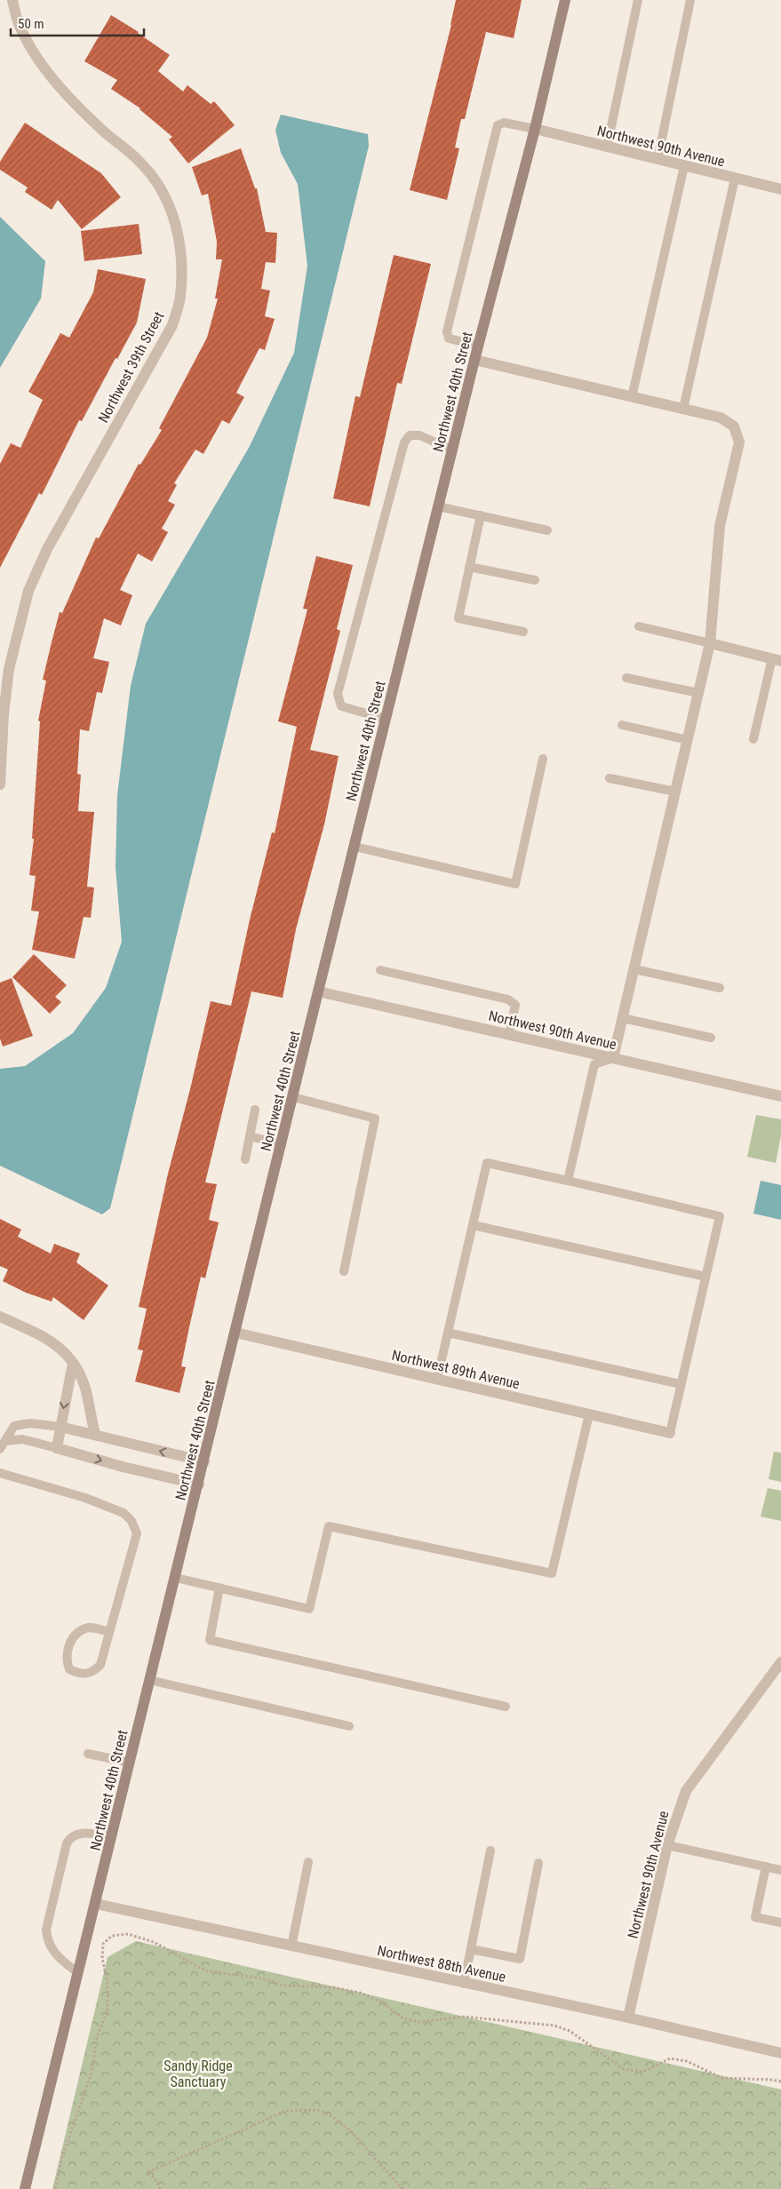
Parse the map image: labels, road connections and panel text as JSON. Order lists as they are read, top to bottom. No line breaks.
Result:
{"streets":{"street":["Northwest 90th Avenue","Northwest 39th Street","Northwest 40th Street","Northwest 89th Avenue","Northwest 88th Avenue"]},"crossings":[["Northwest 90th Avenue","Northwest 40th Street"],["Northwest 90th Avenue","Northwest 88th Avenue"],["Northwest 40th Street","Northwest 89th Avenue"],["Northwest 40th Street","Northwest 88th Avenue"]],"parks":["Sandy Ridge Sanctuary"],"scale_bar":"50 m"}
